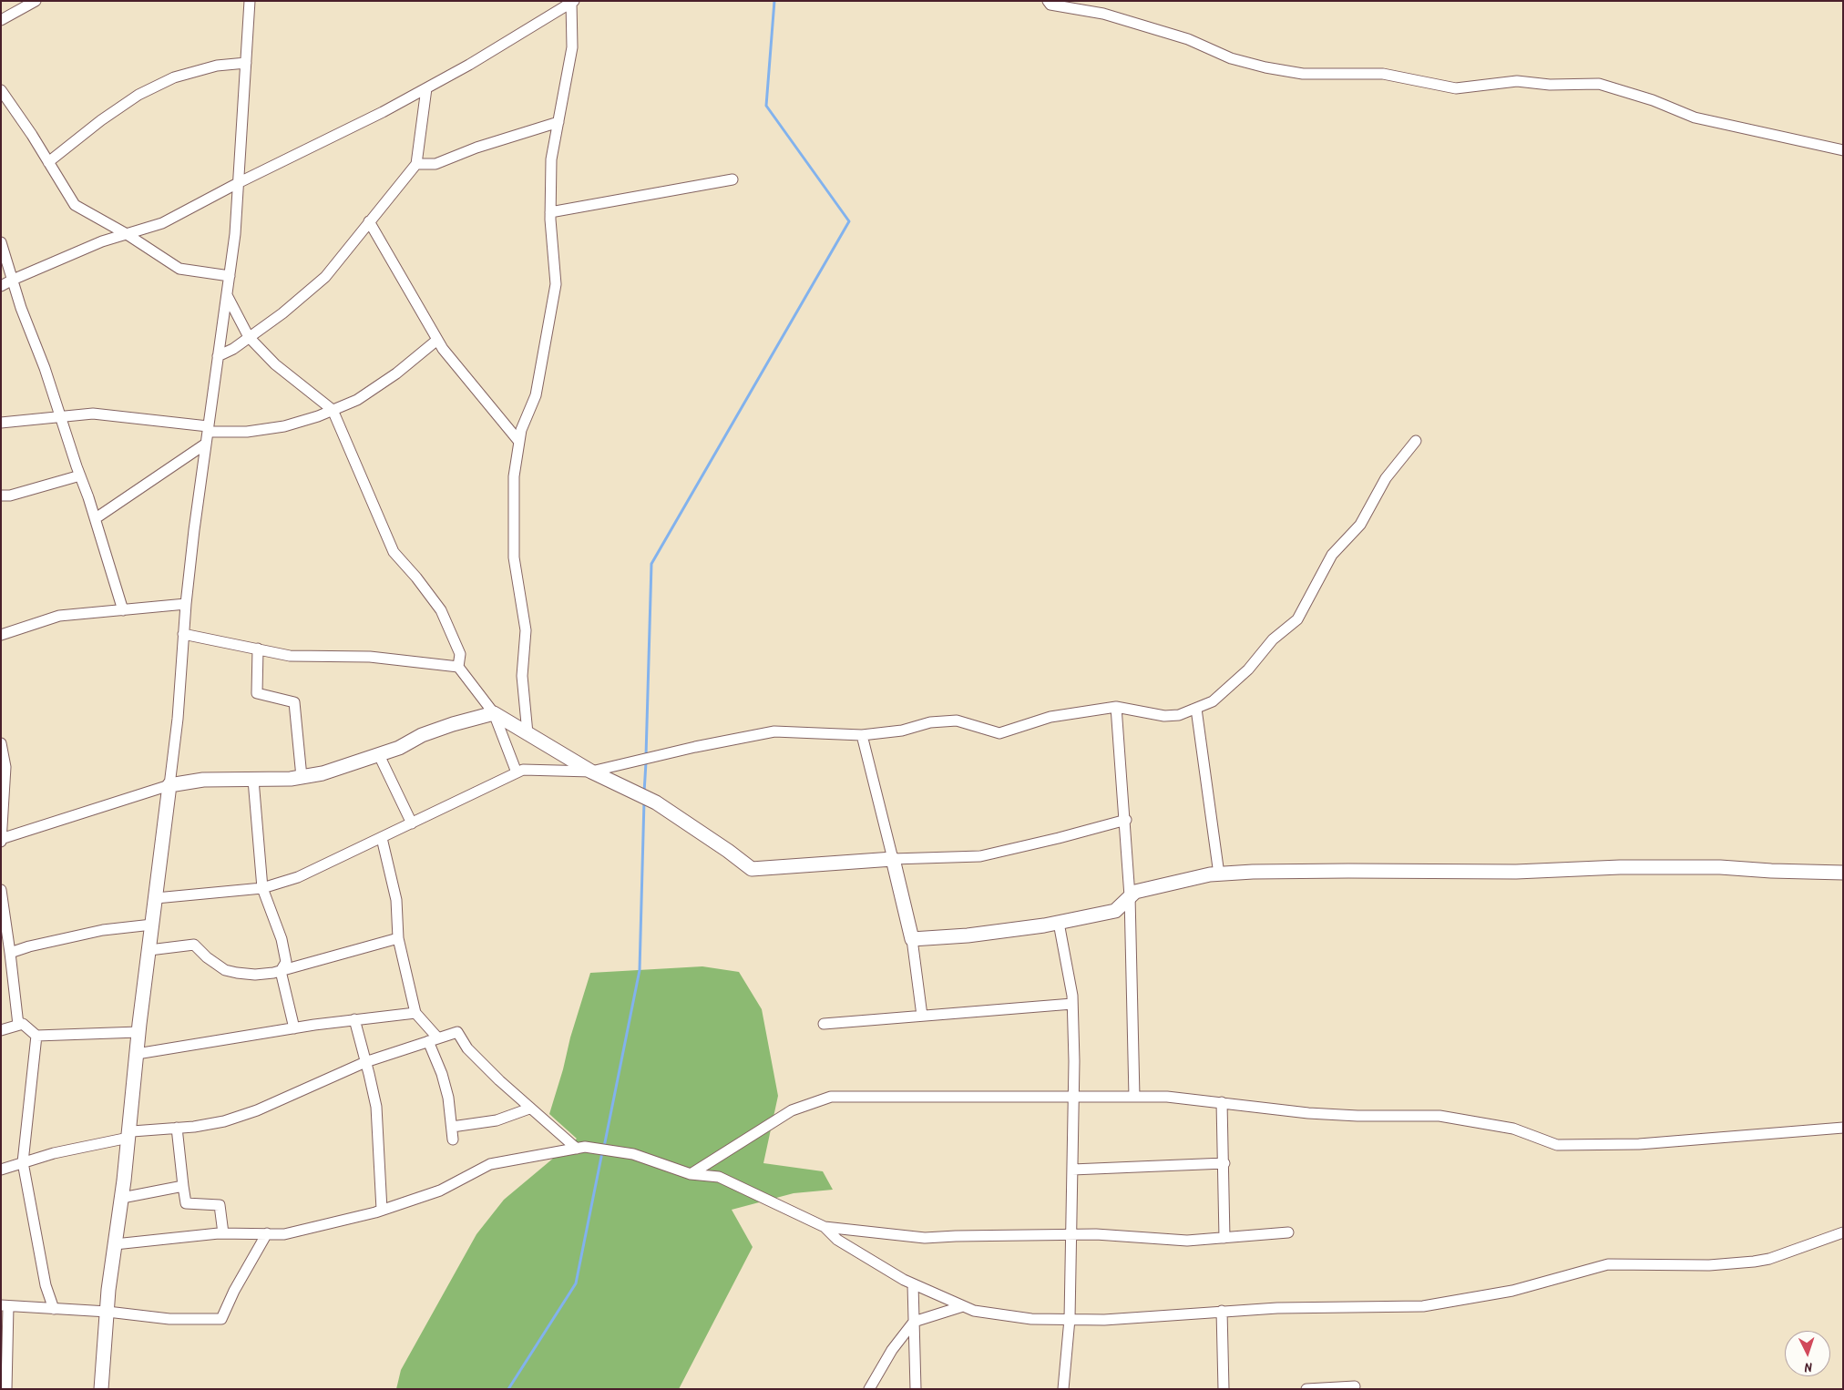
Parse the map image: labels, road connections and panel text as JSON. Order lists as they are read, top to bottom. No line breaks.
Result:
{"north":"bottom"}
